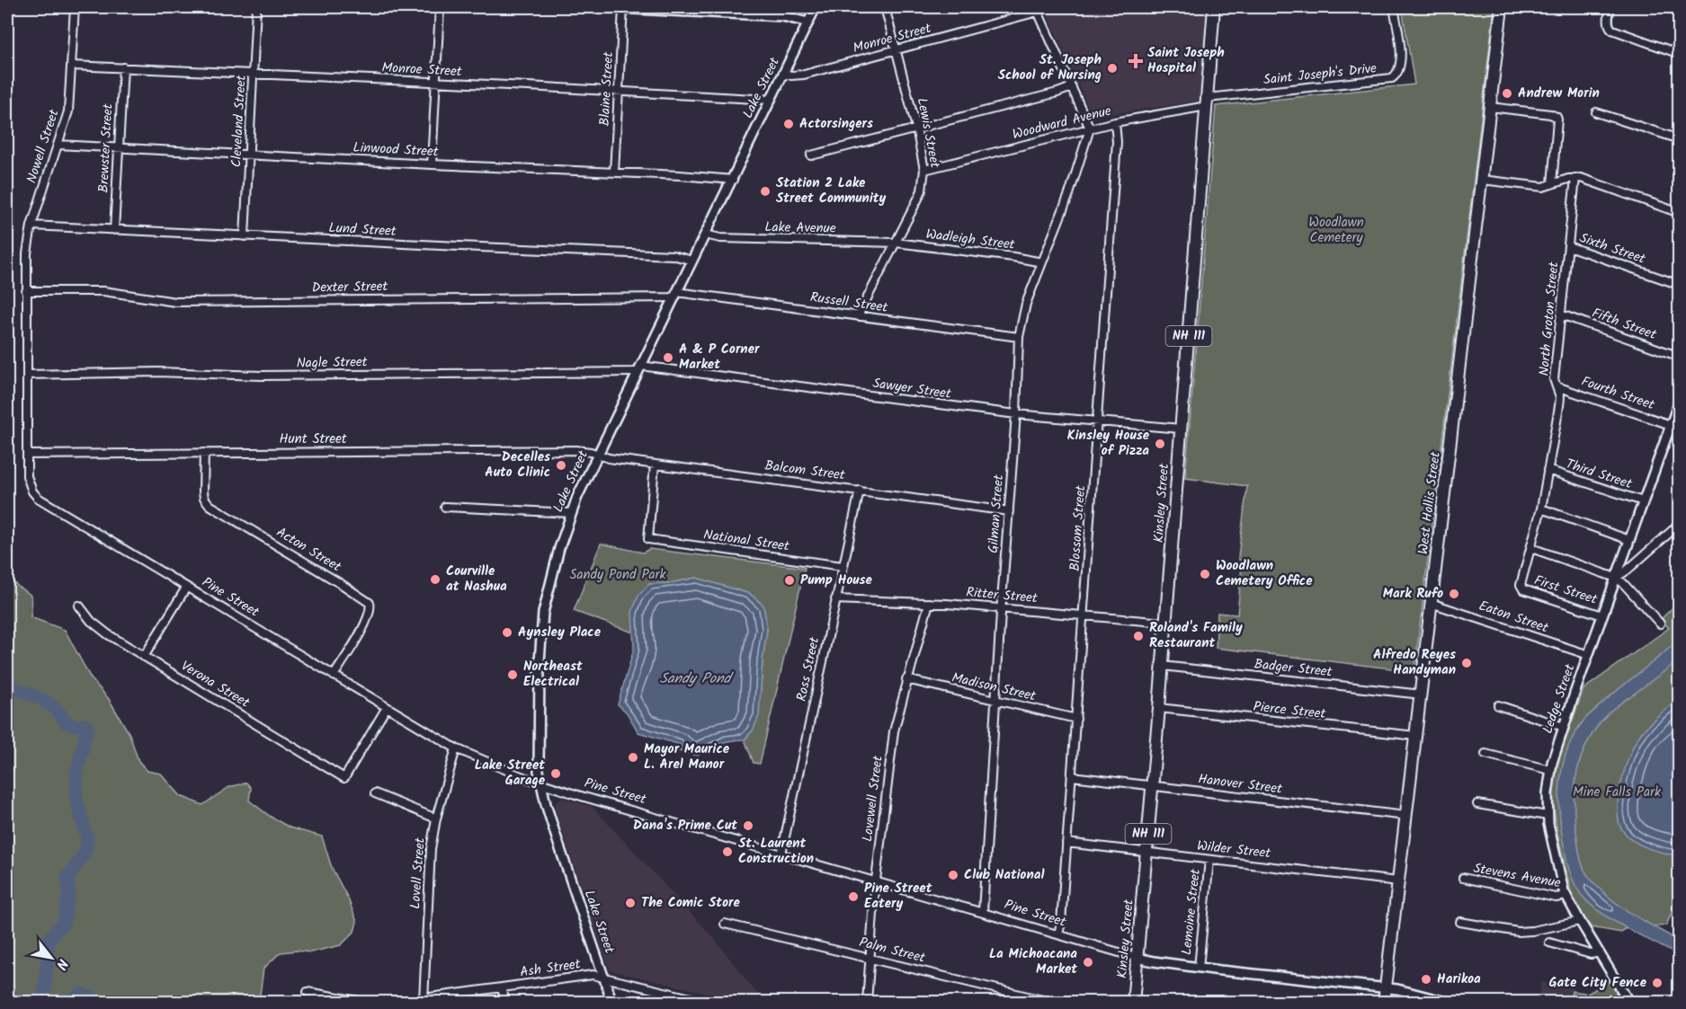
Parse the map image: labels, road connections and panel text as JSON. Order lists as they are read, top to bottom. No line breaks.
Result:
{"streets":{"main road":["NH 111","Kinsley Street","West Hollis Street"],"street":["Monroe Street","Saint Joseph's Drive","Lake Street","Blaine Street","Cleveland Street","Woodward Avenue","Lewis Street","Nowell Street","Brewster Street","Linwood Street","Lake Avenue","Lund Street","Wadleigh Street","Sixth Street","Dexter Street","Russell Street","North Groton Street","Fifth Street","Nagle Street","Sawyer Street","Fourth Street","Hunt Street","Balcom Street","Third Street","Gilman Street","Blossom Street","National Street","Acton Street","First Street","Ritter Street","Pine Street","Eaton Street","Badger Street","Ross Street","Verona Street","Madison Street","Ledge Street","Pierce Street","Hanover Street","Lovewell Street","Wilder Street","Lovell Street","Stevens Avenue","Lemoine Street","Palm Street","Ash Street"]},"crossings":[["Monroe Street","Lake Street"],["Monroe Street","Blaine Street"],["Monroe Street","Cleveland Street"],["Monroe Street","Lewis Street"],["Monroe Street","Nowell Street"],["Monroe Street","Brewster Street"],["Saint Joseph's Drive","Woodward Avenue"],["Saint Joseph's Drive","Kinsley Street"],["Lake Street","Linwood Street"],["Lake Street","Lake Avenue"],["Lake Street","Lund Street"],["Lake Street","Dexter Street"],["Lake Street","Russell Street"],["Lake Street","Nagle Street"],["Lake Street","Sawyer Street"],["Lake Street","Hunt Street"],["Lake Street","Balcom Street"],["Lake Street","Pine Street"],["Lake Street","Ash Street"],["Blaine Street","Linwood Street"],["Cleveland Street","Linwood Street"],["Cleveland Street","Lund Street"],["Woodward Avenue","Lewis Street"],["Woodward Avenue","Kinsley Street"],["Woodward Avenue","Gilman Street"],["Woodward Avenue","Blossom Street"],["Lewis Street","Lake Avenue"],["Lewis Street","Wadleigh Street"],["Lewis Street","Russell Street"],["Nowell Street","Linwood Street"],["Nowell Street","Lund Street"],["Nowell Street","Dexter Street"],["Nowell Street","Pine Street"],["Brewster Street","Linwood Street"],["Brewster Street","Lund Street"],["Lake Avenue","Wadleigh Street"],["Wadleigh Street","Gilman Street"],["Sixth Street","North Groton Street"],["Dexter Street","Russell Street"],["Dexter Street","Pine Street"],["Russell Street","Gilman Street"],["North Groton Street","Fifth Street"],["North Groton Street","Fourth Street"],["North Groton Street","Third Street"],["North Groton Street","First Street"],["Nagle Street","Sawyer Street"],["Nagle Street","Pine Street"],["Sawyer Street","Kinsley Street"],["Sawyer Street","Gilman Street"],["Sawyer Street","Blossom Street"],["Fourth Street","Ledge Street"],["Hunt Street","Balcom Street"],["Hunt Street","Acton Street"],["Hunt Street","Pine Street"],["Balcom Street","Gilman Street"],["Balcom Street","National Street"],["Balcom Street","Ross Street"],["Third Street","Ledge Street"],["Kinsley Street","Ritter Street"],["Kinsley Street","Pine Street"],["Kinsley Street","Badger Street"],["Kinsley Street","Pierce Street"],["Kinsley Street","Hanover Street"],["Kinsley Street","Wilder Street"],["West Hollis Street","Pine Street"],["West Hollis Street","Eaton Street"],["West Hollis Street","Badger Street"],["West Hollis Street","Pierce Street"],["West Hollis Street","Hanover Street"],["West Hollis Street","Wilder Street"],["Gilman Street","Ritter Street"],["Gilman Street","Pine Street"],["Gilman Street","Madison Street"],["Blossom Street","Ritter Street"],["Blossom Street","Pine Street"],["Blossom Street","Madison Street"],["Blossom Street","Hanover Street"],["Blossom Street","Wilder Street"],["National Street","Ross Street"],["Acton Street","Pine Street"],["First Street","Ledge Street"],["Ritter Street","Ross Street"],["Ritter Street","Lovewell Street"],["Pine Street","Ross Street"],["Pine Street","Verona Street"],["Pine Street","Lovewell Street"],["Pine Street","Lovell Street"],["Pine Street","Lemoine Street"],["Eaton Street","Ledge Street"],["Madison Street","Lovewell Street"],["Ledge Street","Stevens Avenue"],["Lovewell Street","Palm Street"],["Wilder Street","Lemoine Street"],["Lovell Street","Ash Street"]],"water":["Sandy Pond"],"parks":["Woodlawn Cemetery","Sandy Pond Park","Mine Falls Park"],"places":{"health":["Saint Joseph Hospital"],"other":["St. Joseph School of Nursing","Andrew Morin","Actorsingers","Station 2 Lake Street Community","A & P Corner Market","Kinsley House of Pizza","Decelles Auto Clinic","Woodlawn Cemetery Office","Courville at Nashua","Pump House","Mark Rufo","Aynsley Place","Roland's Family Restaurant","Alfredo Reyes Handyman","Northeast Electrical","Mayor Maurice L. Arel Manor","Lake Street Garage","Dana's Prime Cut","St. Laurent Construction","Club National","Pine Street Eatery","The Comic Store","La Michoacana Market","Harikoa","Gate City Fence"]},"north":"bottom right"}
